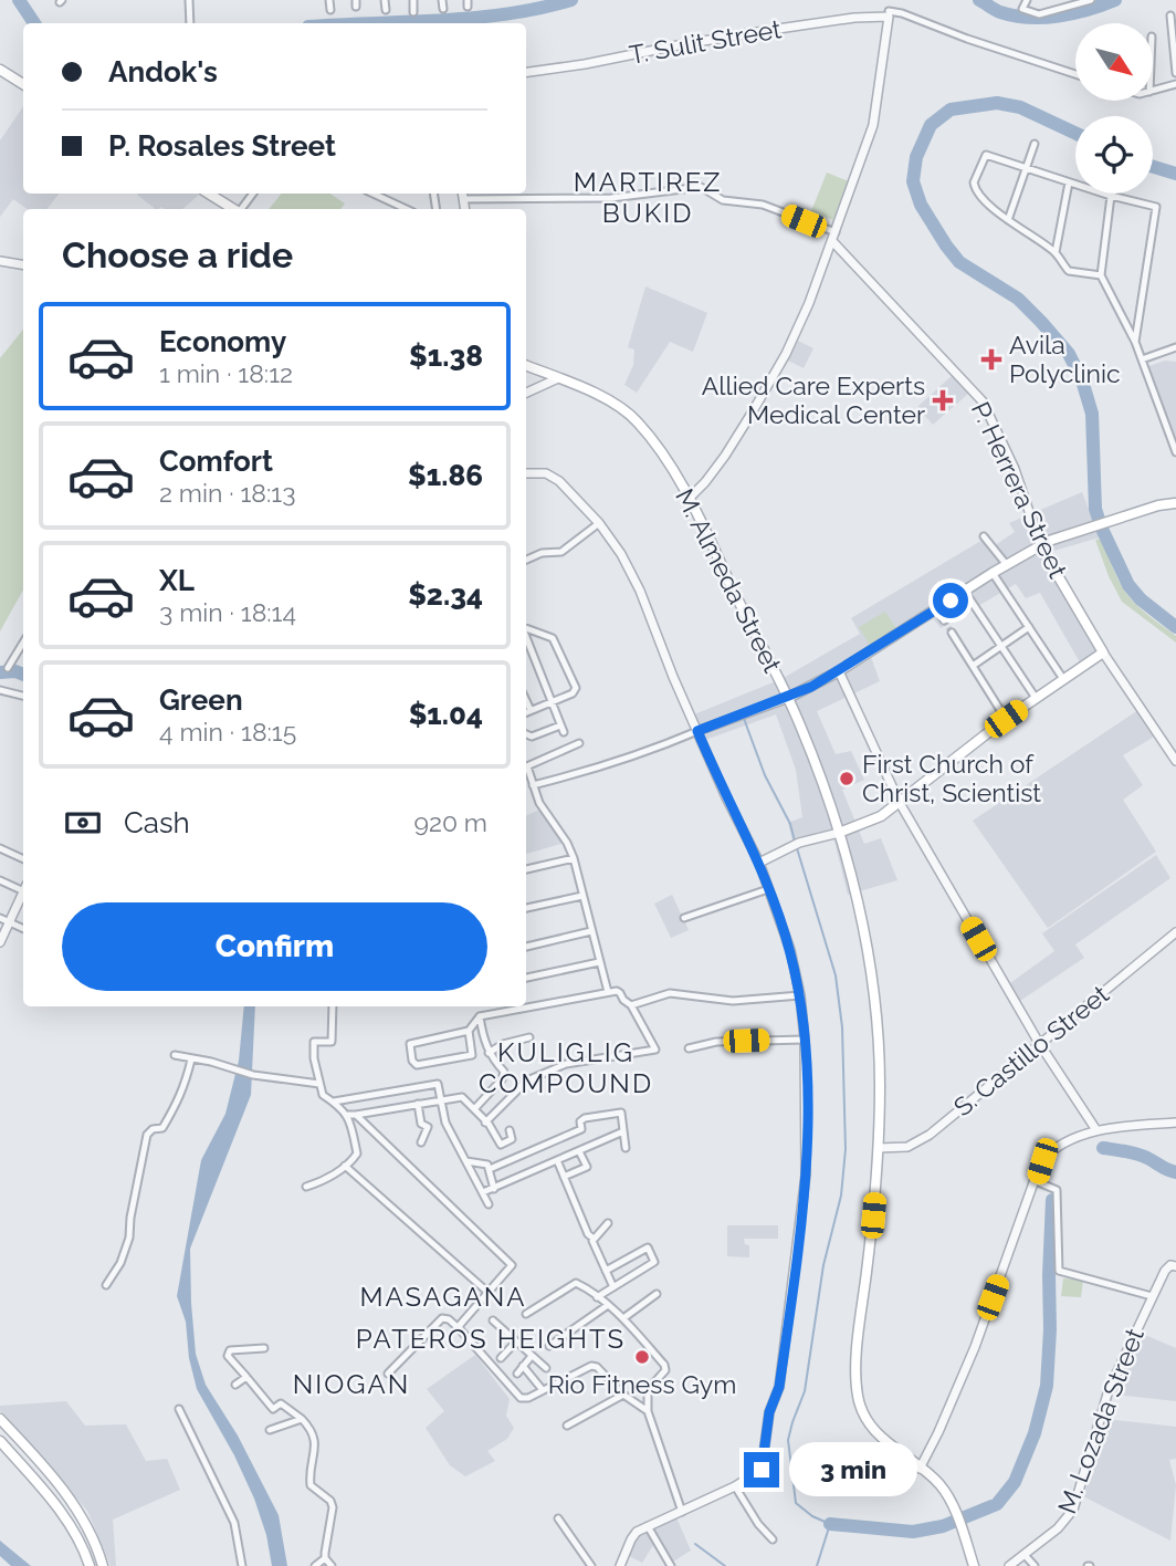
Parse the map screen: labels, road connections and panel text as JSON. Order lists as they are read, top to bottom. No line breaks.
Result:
{"streets":{"main road":["P. Herrera Street","M. Almeda Street"],"street":["T. Sulit Street","S. Castillo Street","M. Lozada Street"]},"crossings":[["M. Almeda Street","S. Castillo Street"]],"districts":["MARTIREZ BUKID","KULIGLIG COMPOUND","MASAGANA","PATEROS HEIGHTS","NIOGAN"],"places":{"health":["Avila Polyclinic","Allied Care Experts Medical Center"],"other":["First Church of Christ, Scientist","Rio Fitness Gym"]},"north":"bottom right","page":{"banner":["Andok's","P. Rosales Street"],"heading":"Choose a ride","list":[{"name":"Economy","note":"1 min · 18:12","value":"$1.38"},{"name":"Comfort","note":"2 min · 18:13","value":"$1.86"},{"name":"XL","note":"3 min · 18:14","value":"$2.34"},{"name":"Green","note":"4 min · 18:15","value":"$1.04"}],"pay":["Cash","920 m"],"buttons":"Confirm","bubble":"3 min"}}
